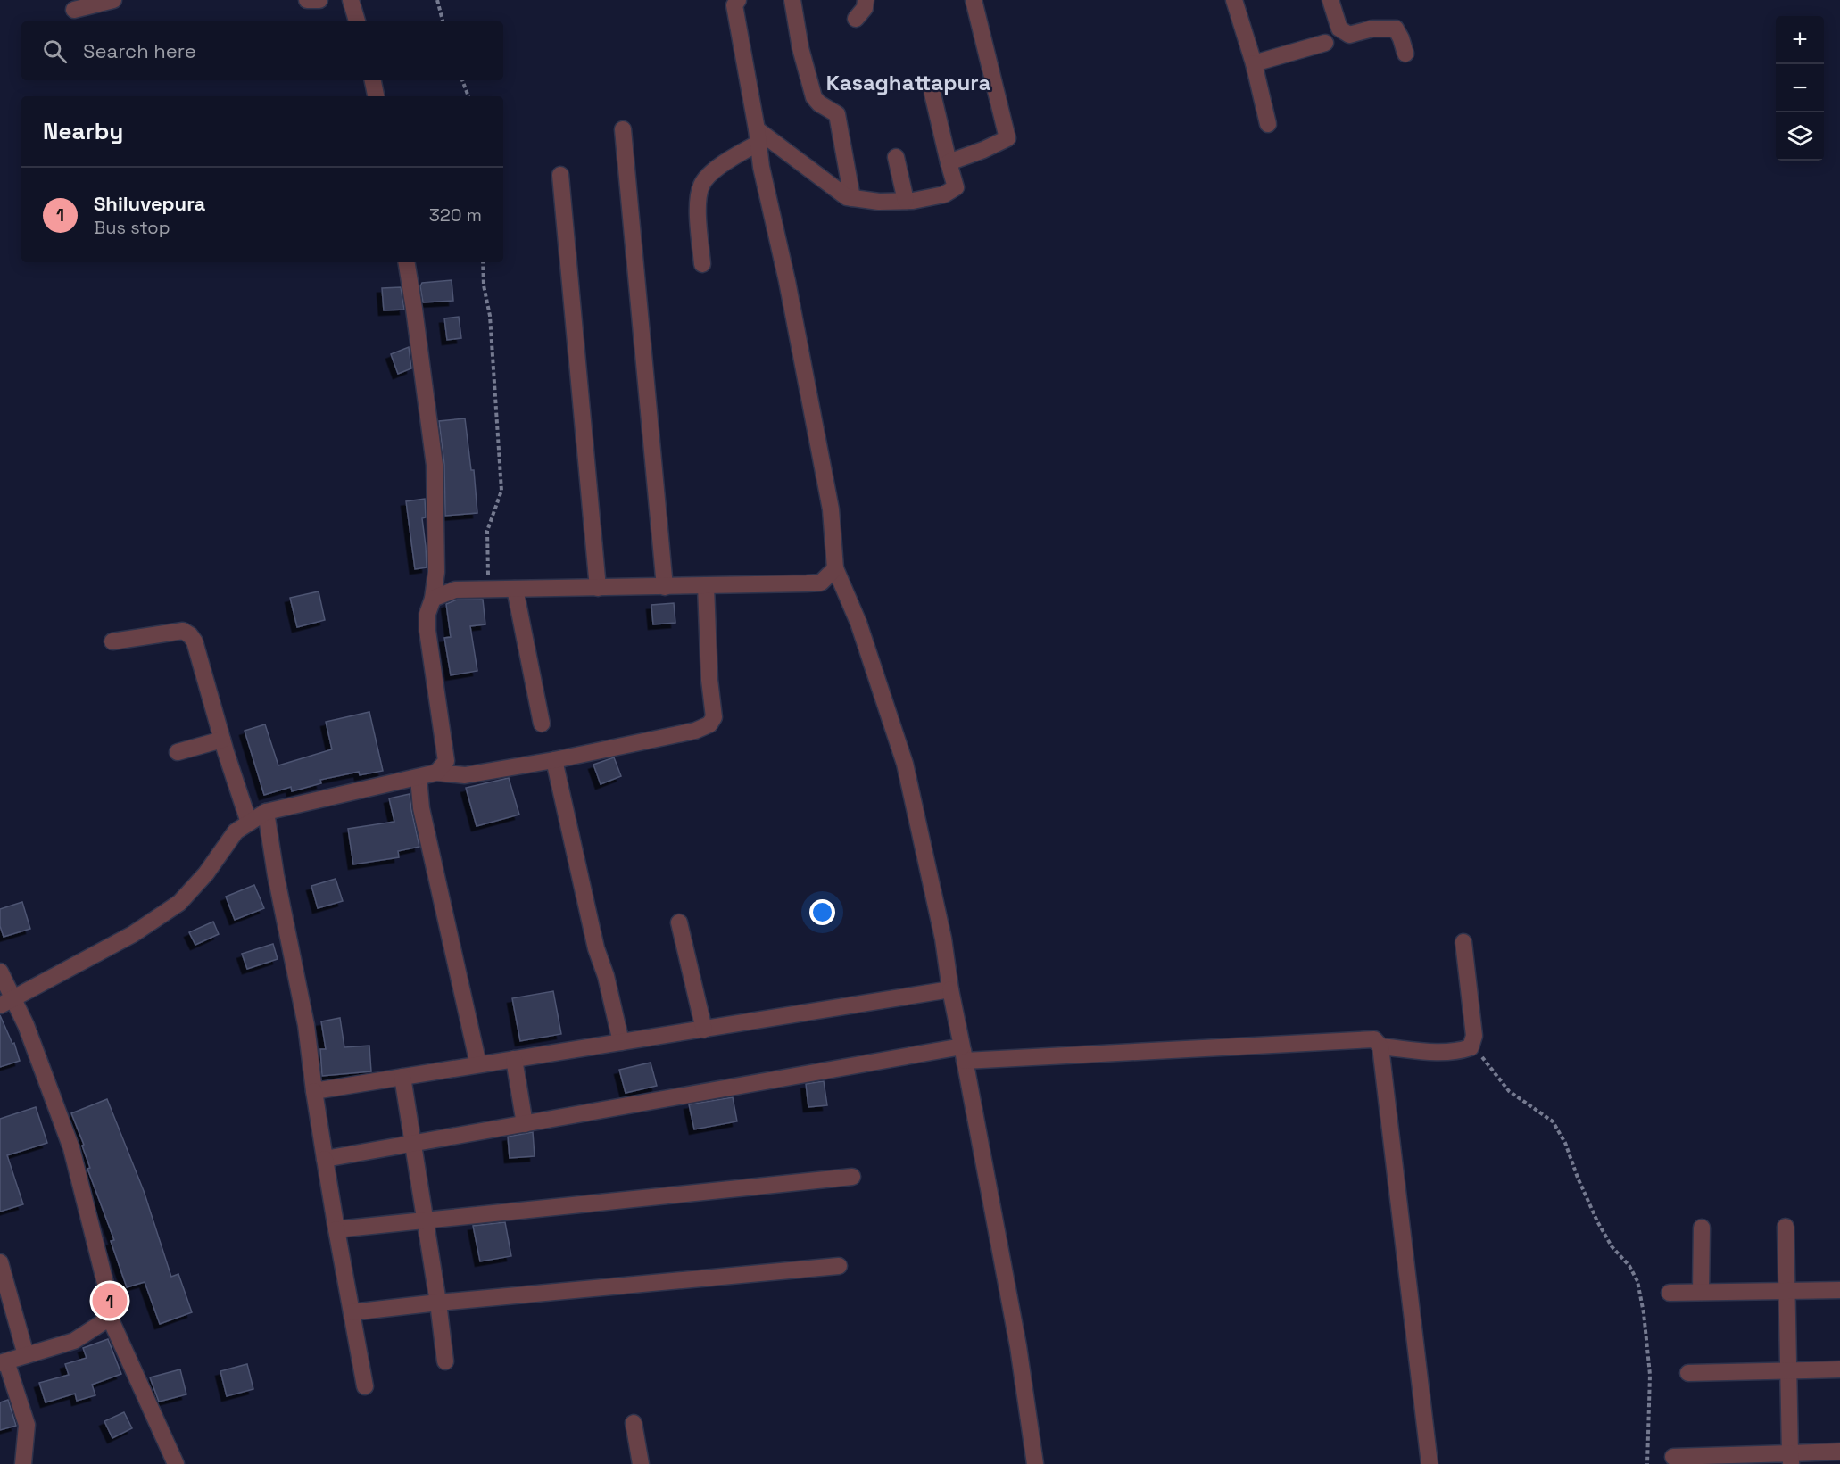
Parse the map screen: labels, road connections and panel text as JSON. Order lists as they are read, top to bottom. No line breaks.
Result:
{"districts":["Kasaghattapura"],"page":{"map_buttons":["+","−"],"search":"Search here","heading":"Nearby","list":[{"mark":"1","name":"Shiluvepura","note":"Bus stop","value":"320 m"}],"pins":"1"}}
